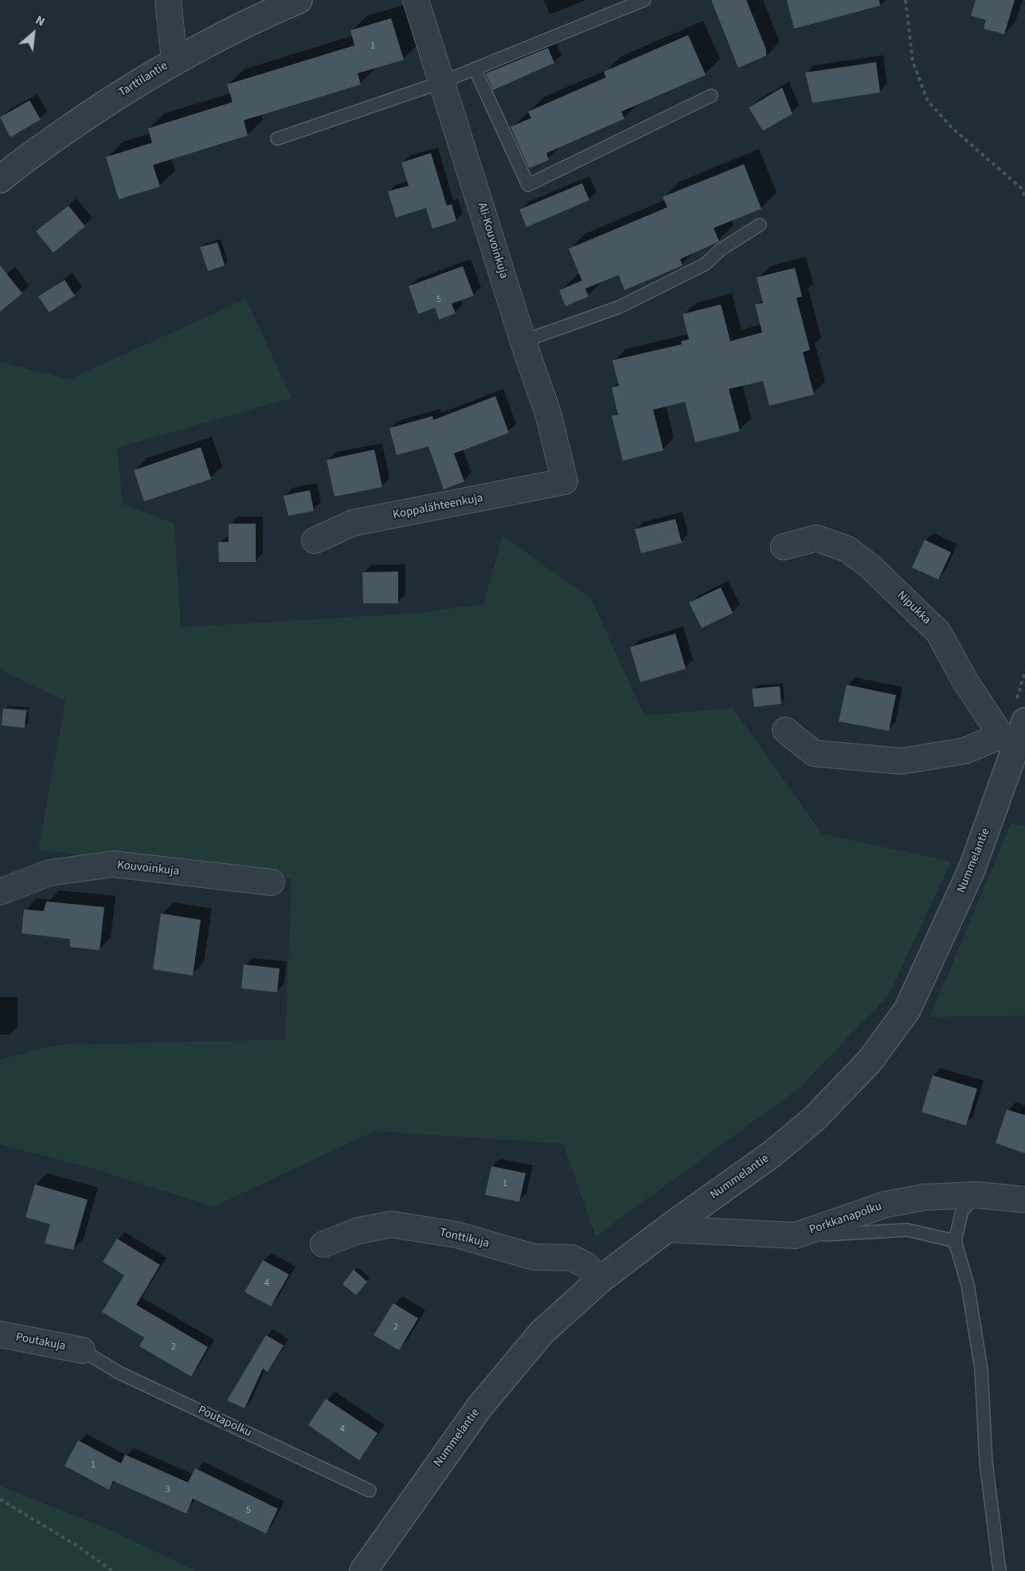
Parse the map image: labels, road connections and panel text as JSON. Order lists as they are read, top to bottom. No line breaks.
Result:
{"streets":{"street":["Tarttilantie","Ali-Kouvoinkuja","Koppalähteenkuja","Nipukka","Nummelantie","Kouvoinkuja","Porkkanapolku","Tonttikuja","Poutakuja"],"lane":["Poutapolku"]},"crossings":[["Ali-Kouvoinkuja","Koppalähteenkuja"],["Nipukka","Nummelantie"],["Nummelantie","Porkkanapolku"],["Nummelantie","Tonttikuja"],["Poutakuja","Poutapolku"]],"house_numbers":["1","5","1","4","2","2","4","1","3","5"],"north":"top right"}
